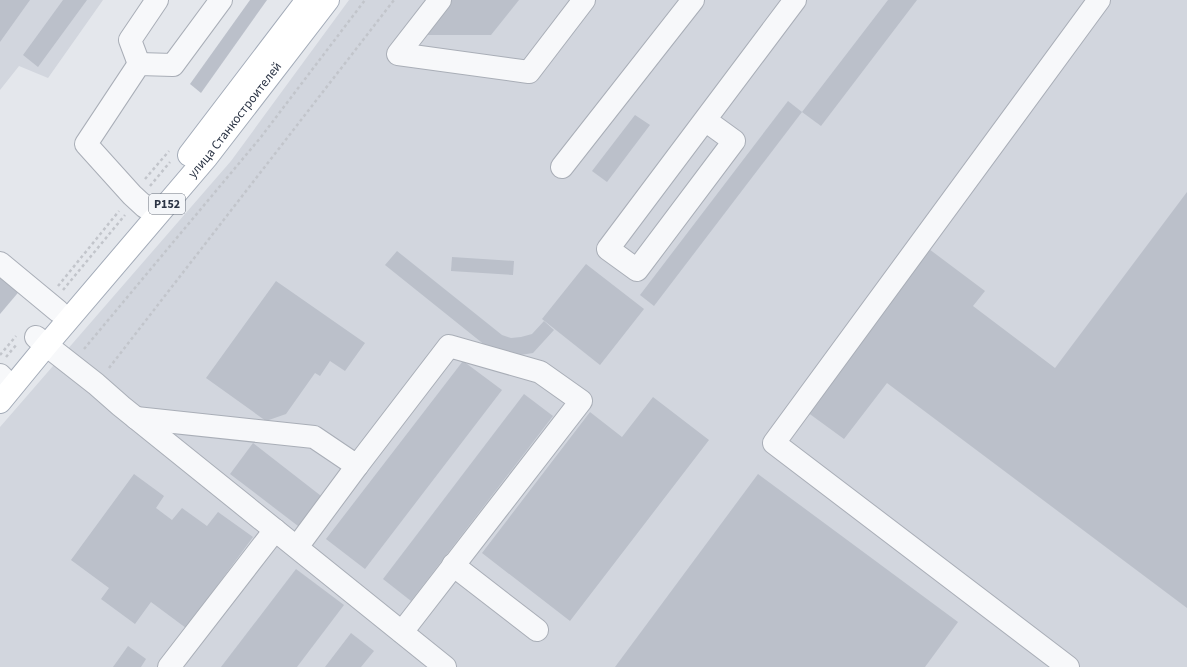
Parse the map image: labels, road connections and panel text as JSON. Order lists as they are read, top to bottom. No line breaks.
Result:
{"streets":{"main road":["улица Станкостроителей","Р152"]}}
